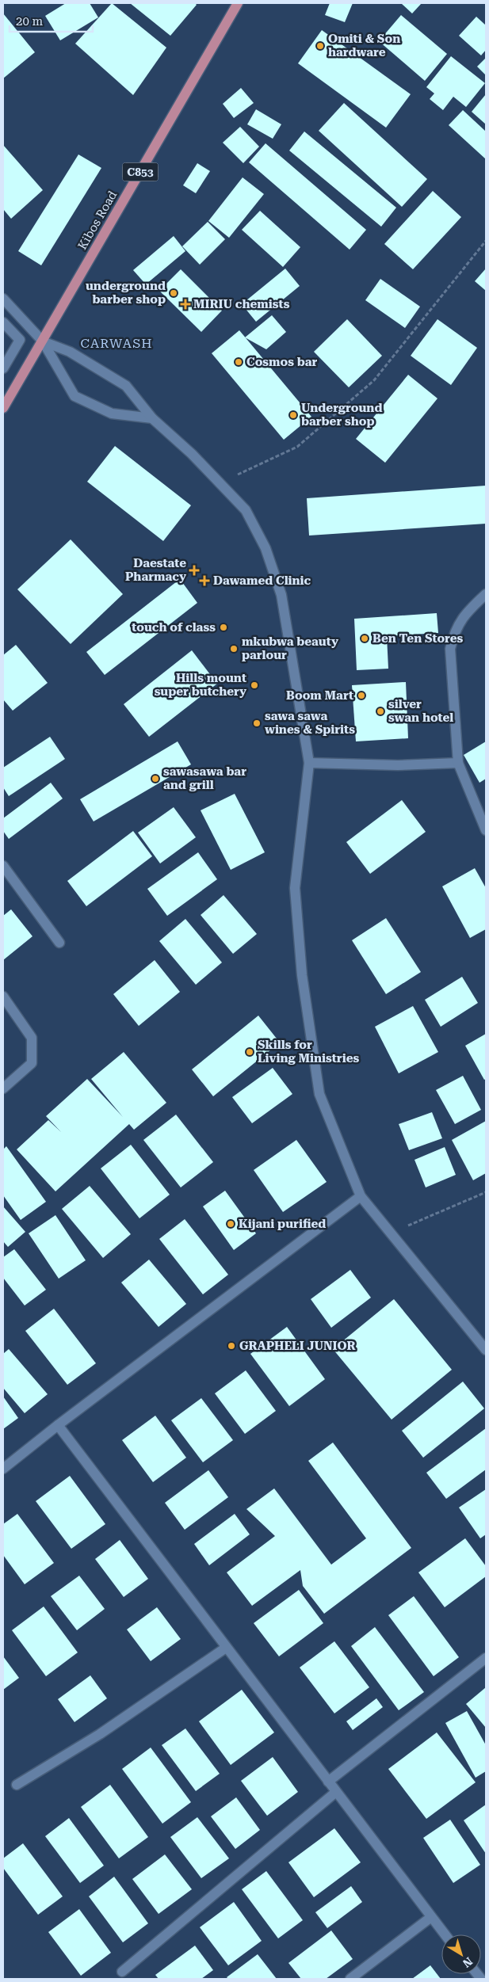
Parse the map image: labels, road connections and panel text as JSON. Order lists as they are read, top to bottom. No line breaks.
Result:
{"streets":{"main road":["C853","Kibos Road"]},"districts":["CARWASH"],"places":{"other":["Omiti & Son hardware","underground barber shop","Cosmos bar","Underground barber shop","touch of class","Ben Ten Stores","mkubwa beauty parlour","Hills mount super butchery","Boom Mart","silver swan hotel","sawa sawa wines & Spirits","sawasawa bar and grill","Skills for Living Ministries","Kijani purified","GRAPHELI JUNIOR"],"health":["MIRIU chemists","Daestate Pharmacy","Dawamed Clinic"]},"scale_bar":"20 m","north":"bottom right"}
